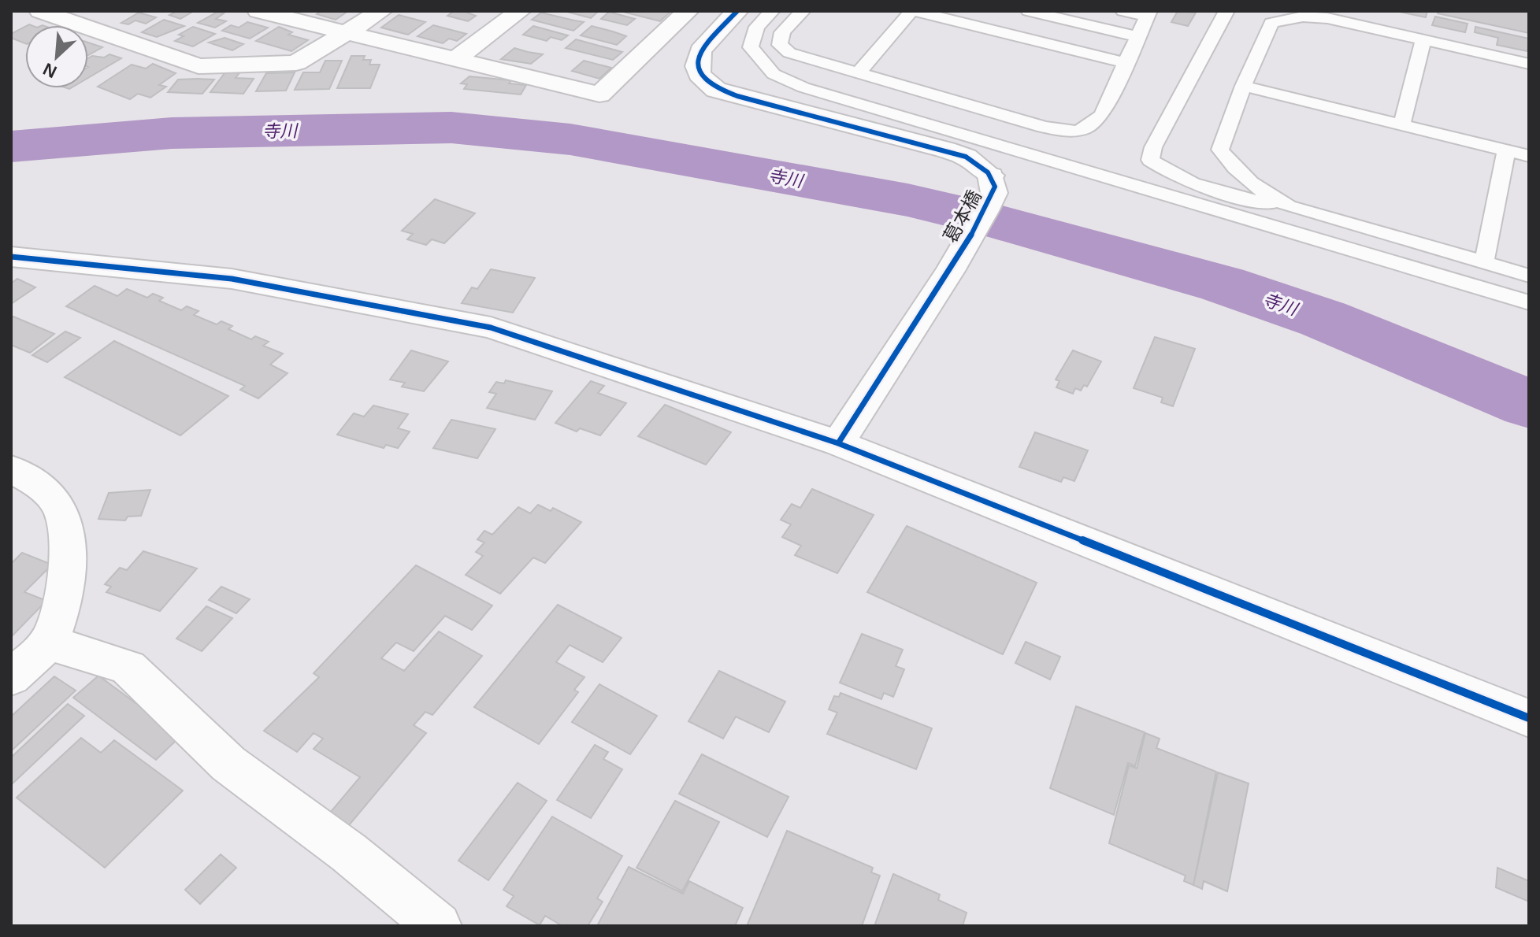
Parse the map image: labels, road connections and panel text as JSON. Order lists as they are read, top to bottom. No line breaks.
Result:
{"streets":{"street":["葛本橋"]},"water":["寺川"],"north":"bottom left"}
